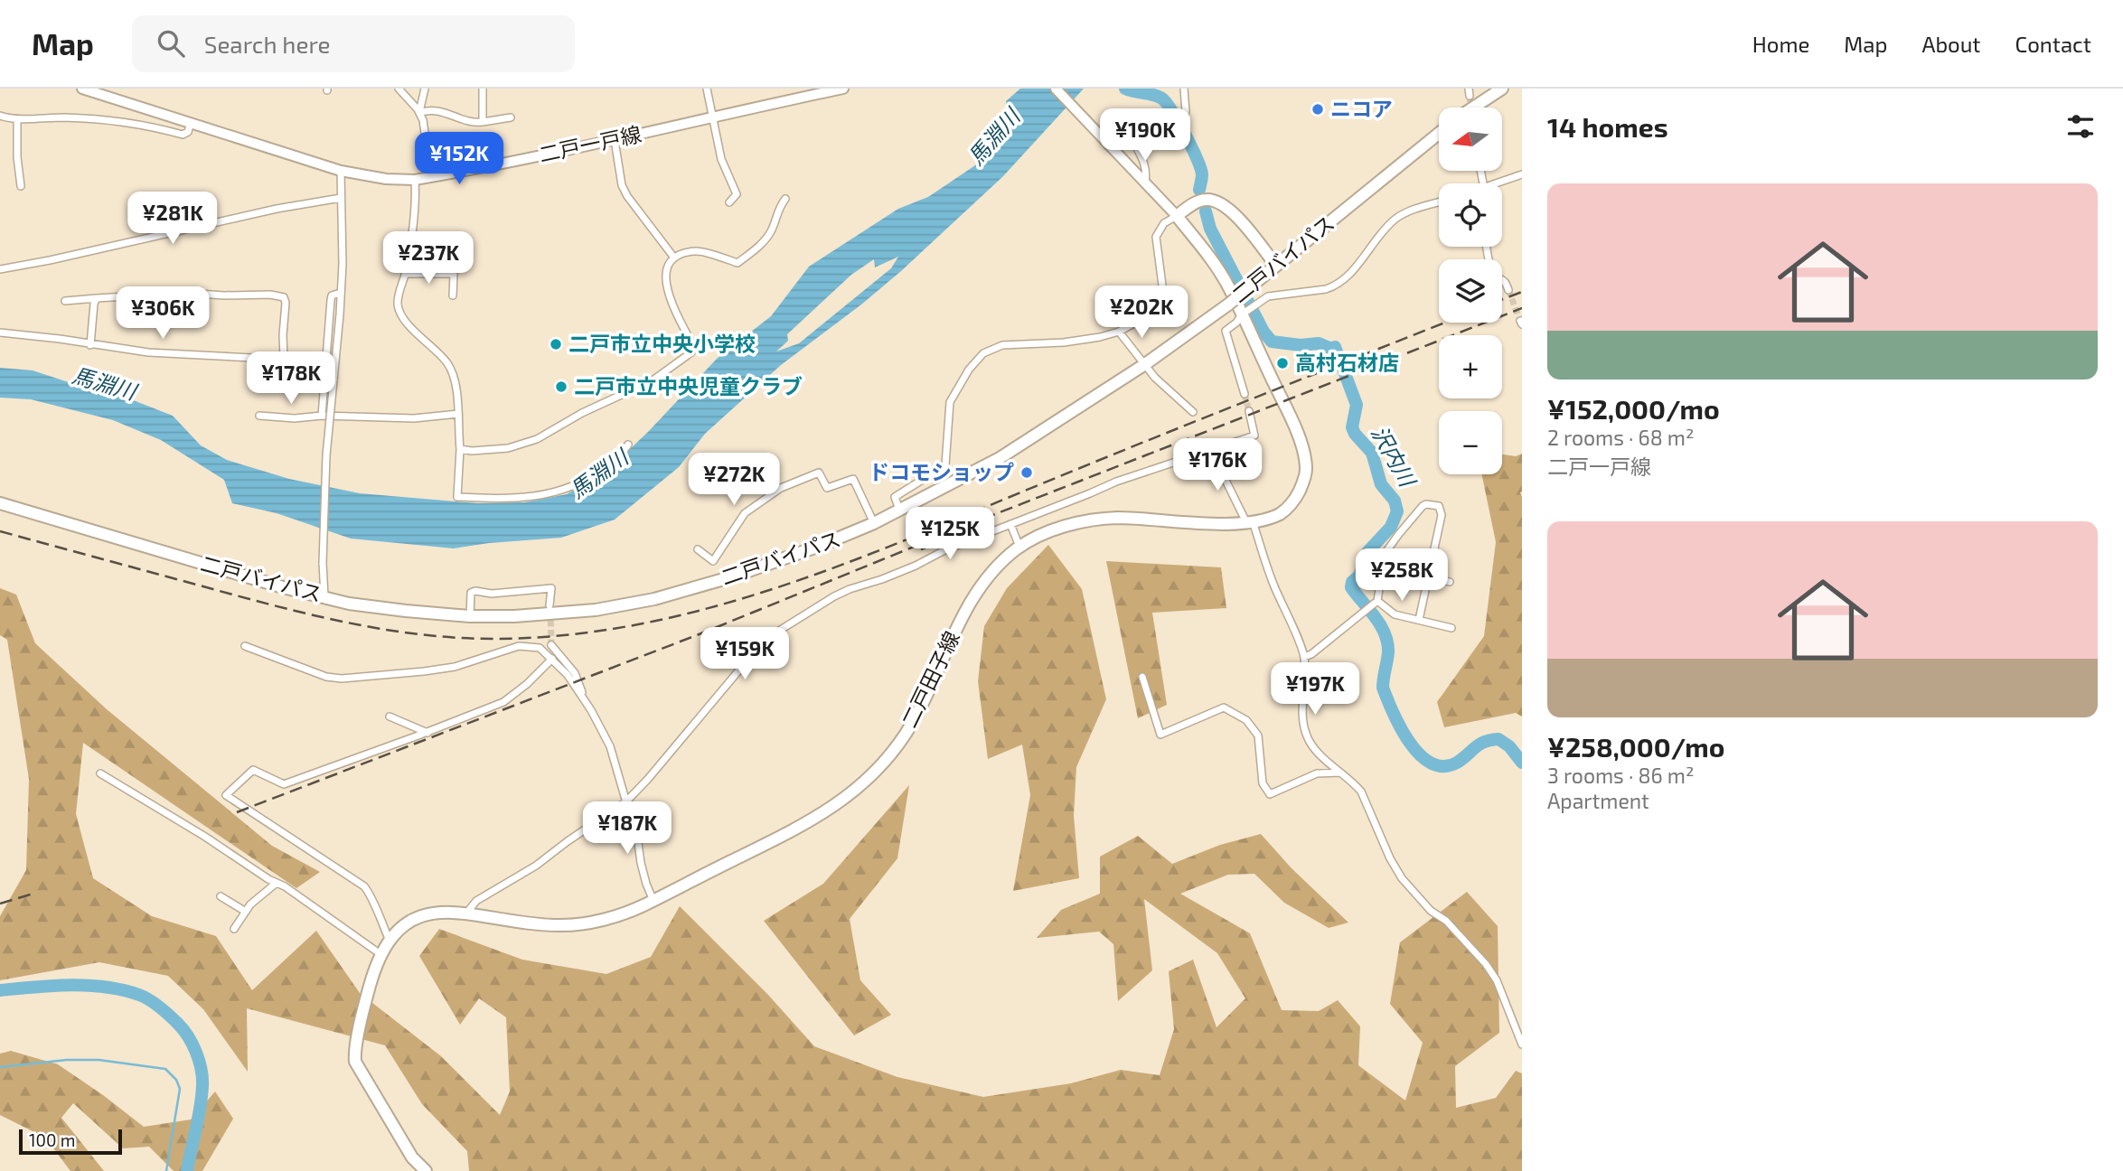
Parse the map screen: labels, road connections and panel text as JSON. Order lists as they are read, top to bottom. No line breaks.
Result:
{"streets":{"main road":["二戸一戸線","二戸バイパス","二戸田子線"]},"water":["馬淵川","沢内川"],"places":["ニコア","二戸市立中央小学校","高村石材店","二戸市立中央児童クラブ","ドコモショップ"],"scale_bar":"100 m","north":"left","page":{"header":"Map","search":"Search here","nav":["Home","Map","About","Contact"],"heading":"14 homes","map_buttons":["+","−"],"price":["¥190K","¥152K","¥281K","¥237K","¥202K","¥306K","¥178K","¥176K","¥272K","¥125K","¥258K","¥159K","¥197K","¥187K"],"list":[{"name":"¥152,000/mo","note":"2 rooms · 68 m² · 二戸一戸線"},{"name":"¥258,000/mo","note":"3 rooms · 86 m² · Apartment"}],"scale":"100 m"}}
